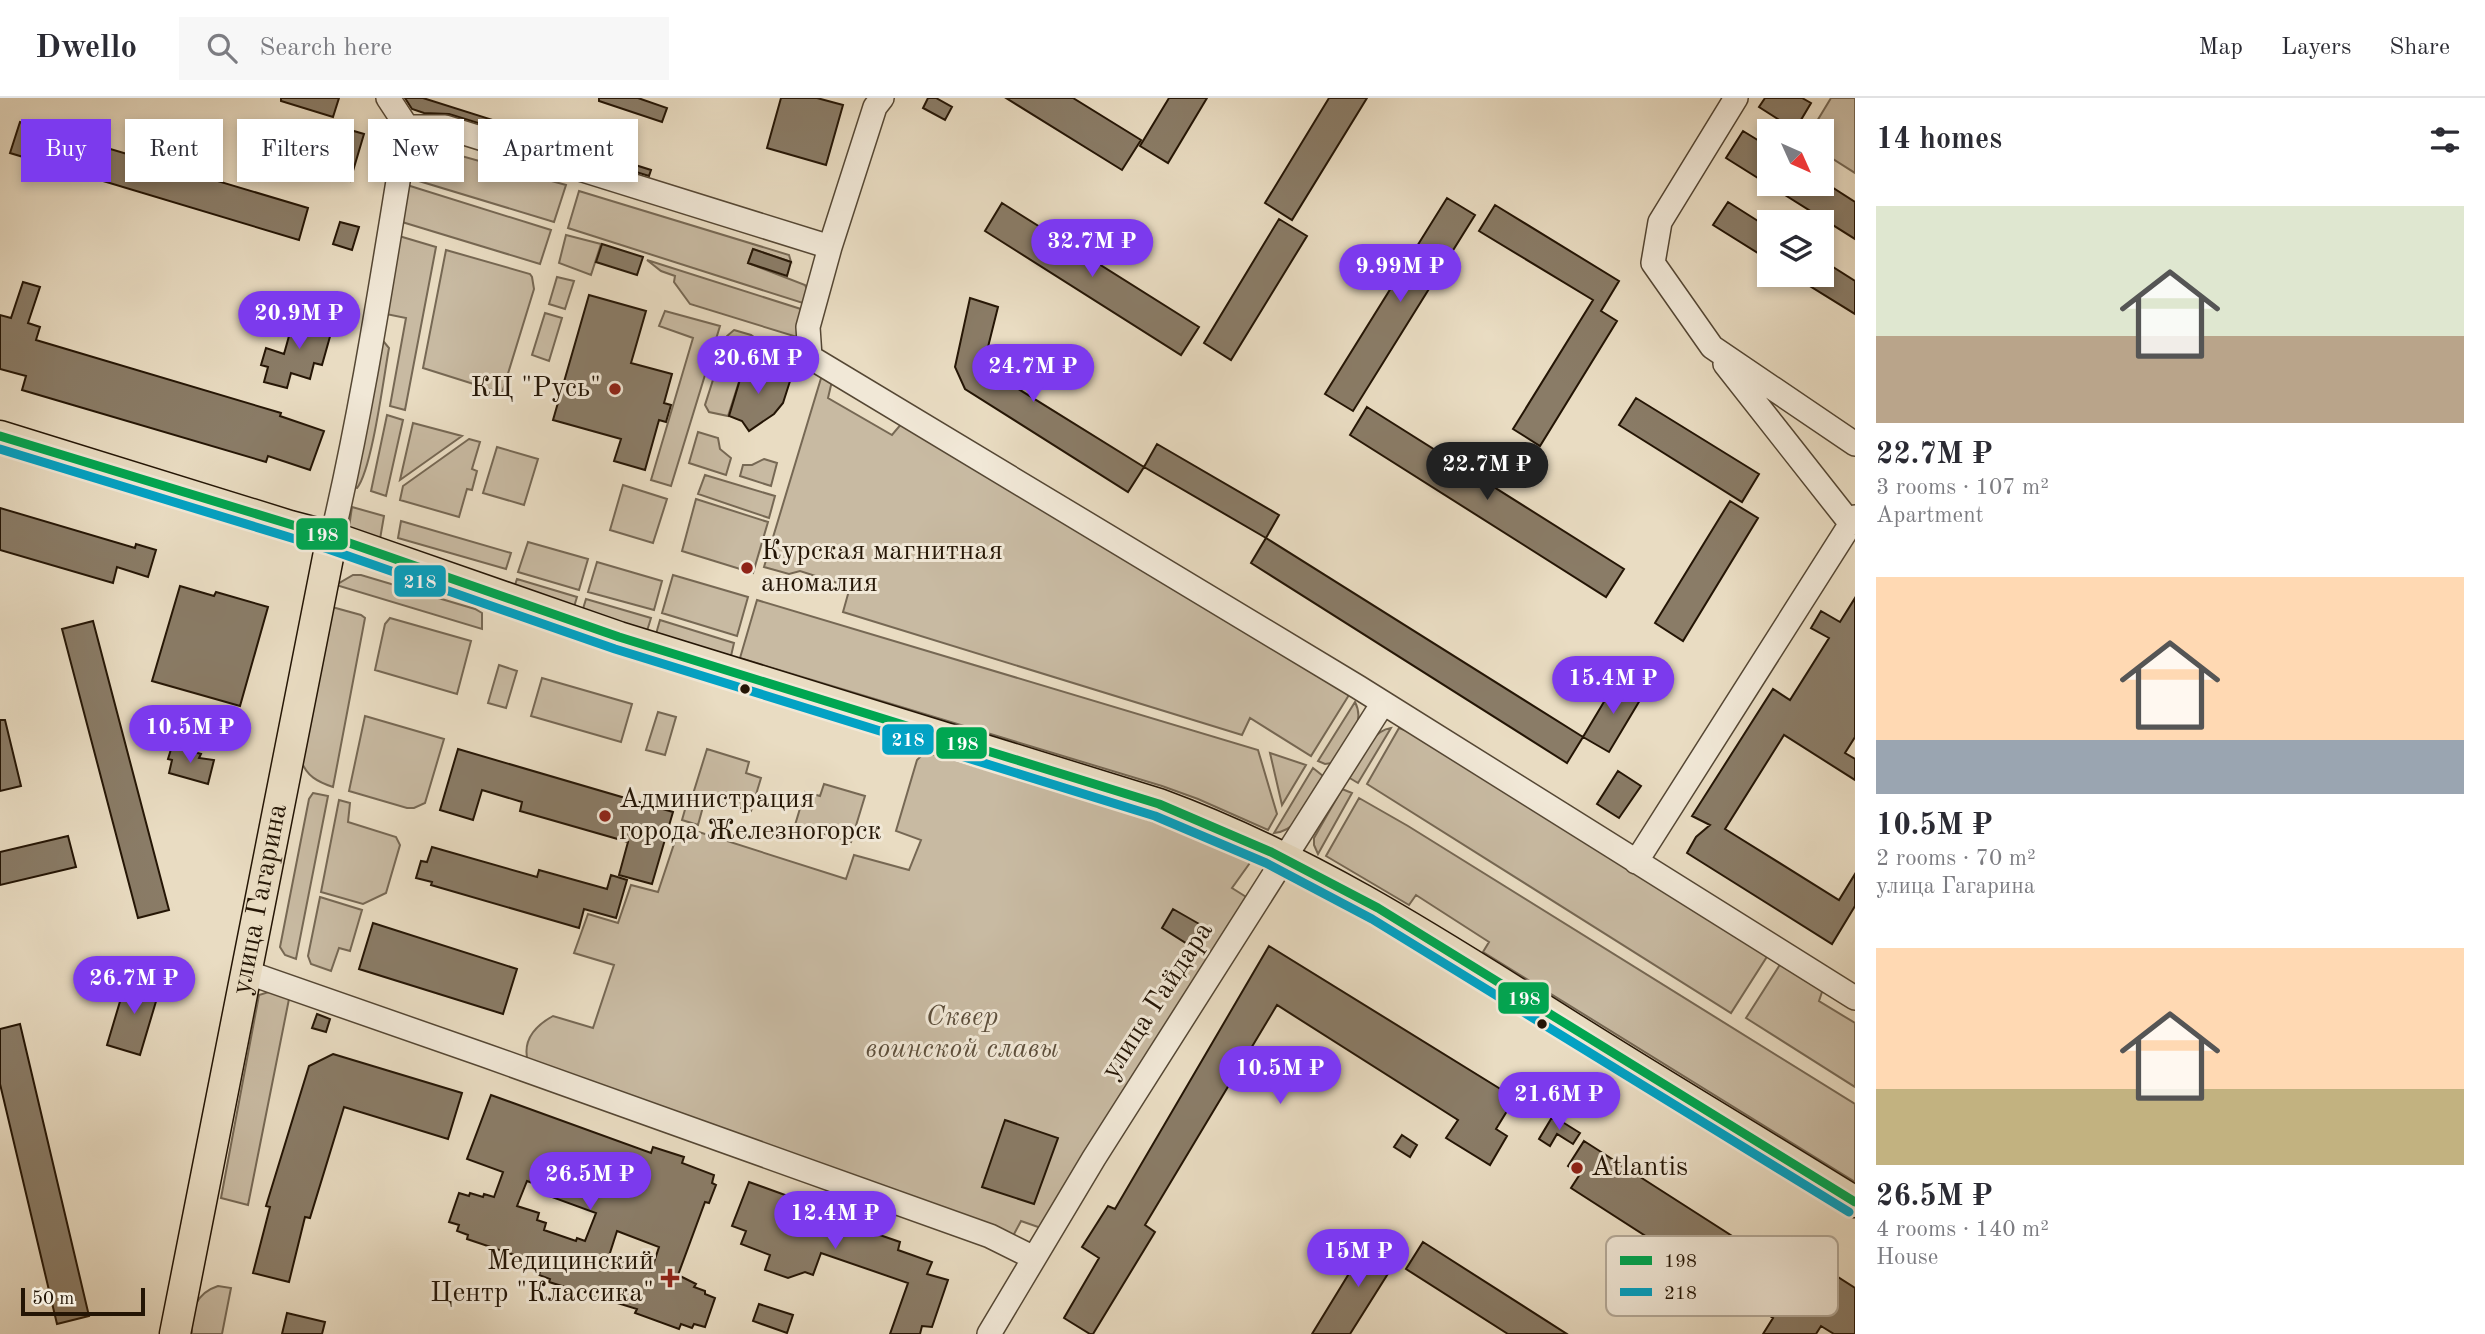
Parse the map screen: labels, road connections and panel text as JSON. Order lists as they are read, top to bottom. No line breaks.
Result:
{"streets":{"main road":["улица Гагарина"],"street":["улица Гайдара"]},"parks":["Сквер воинской славы"],"places":{"other":["КЦ \"Русь\"","Курская магнитная аномалия","Администрация города Железногорск","Atlantis"],"health":["Медицинский Центр \"Классика\""]},"lines":["transit line 198","transit line 218"],"legend":["198","218"],"scale_bar":"50 m","north":"bottom right","page":{"header":"Dwello","search":"Search here","nav":["Map","Layers","Share"],"heading":"14 homes","chip":["Buy","Rent","Filters","New","Apartment"],"list":[{"name":"22.7M ₽","note":"3 rooms · 107 m² · Apartment"},{"name":"10.5M ₽","note":"2 rooms · 70 m² · улица Гагарина"},{"name":"26.5M ₽","note":"4 rooms · 140 m² · House"}],"price":["32.7M ₽","9.99M ₽","20.9M ₽","20.6M ₽","24.7M ₽","22.7M ₽","15.4M ₽","10.5M ₽","26.7M ₽","10.5M ₽","21.6M ₽","26.5M ₽","12.4M ₽","15M ₽"],"scale":"50 m"}}
